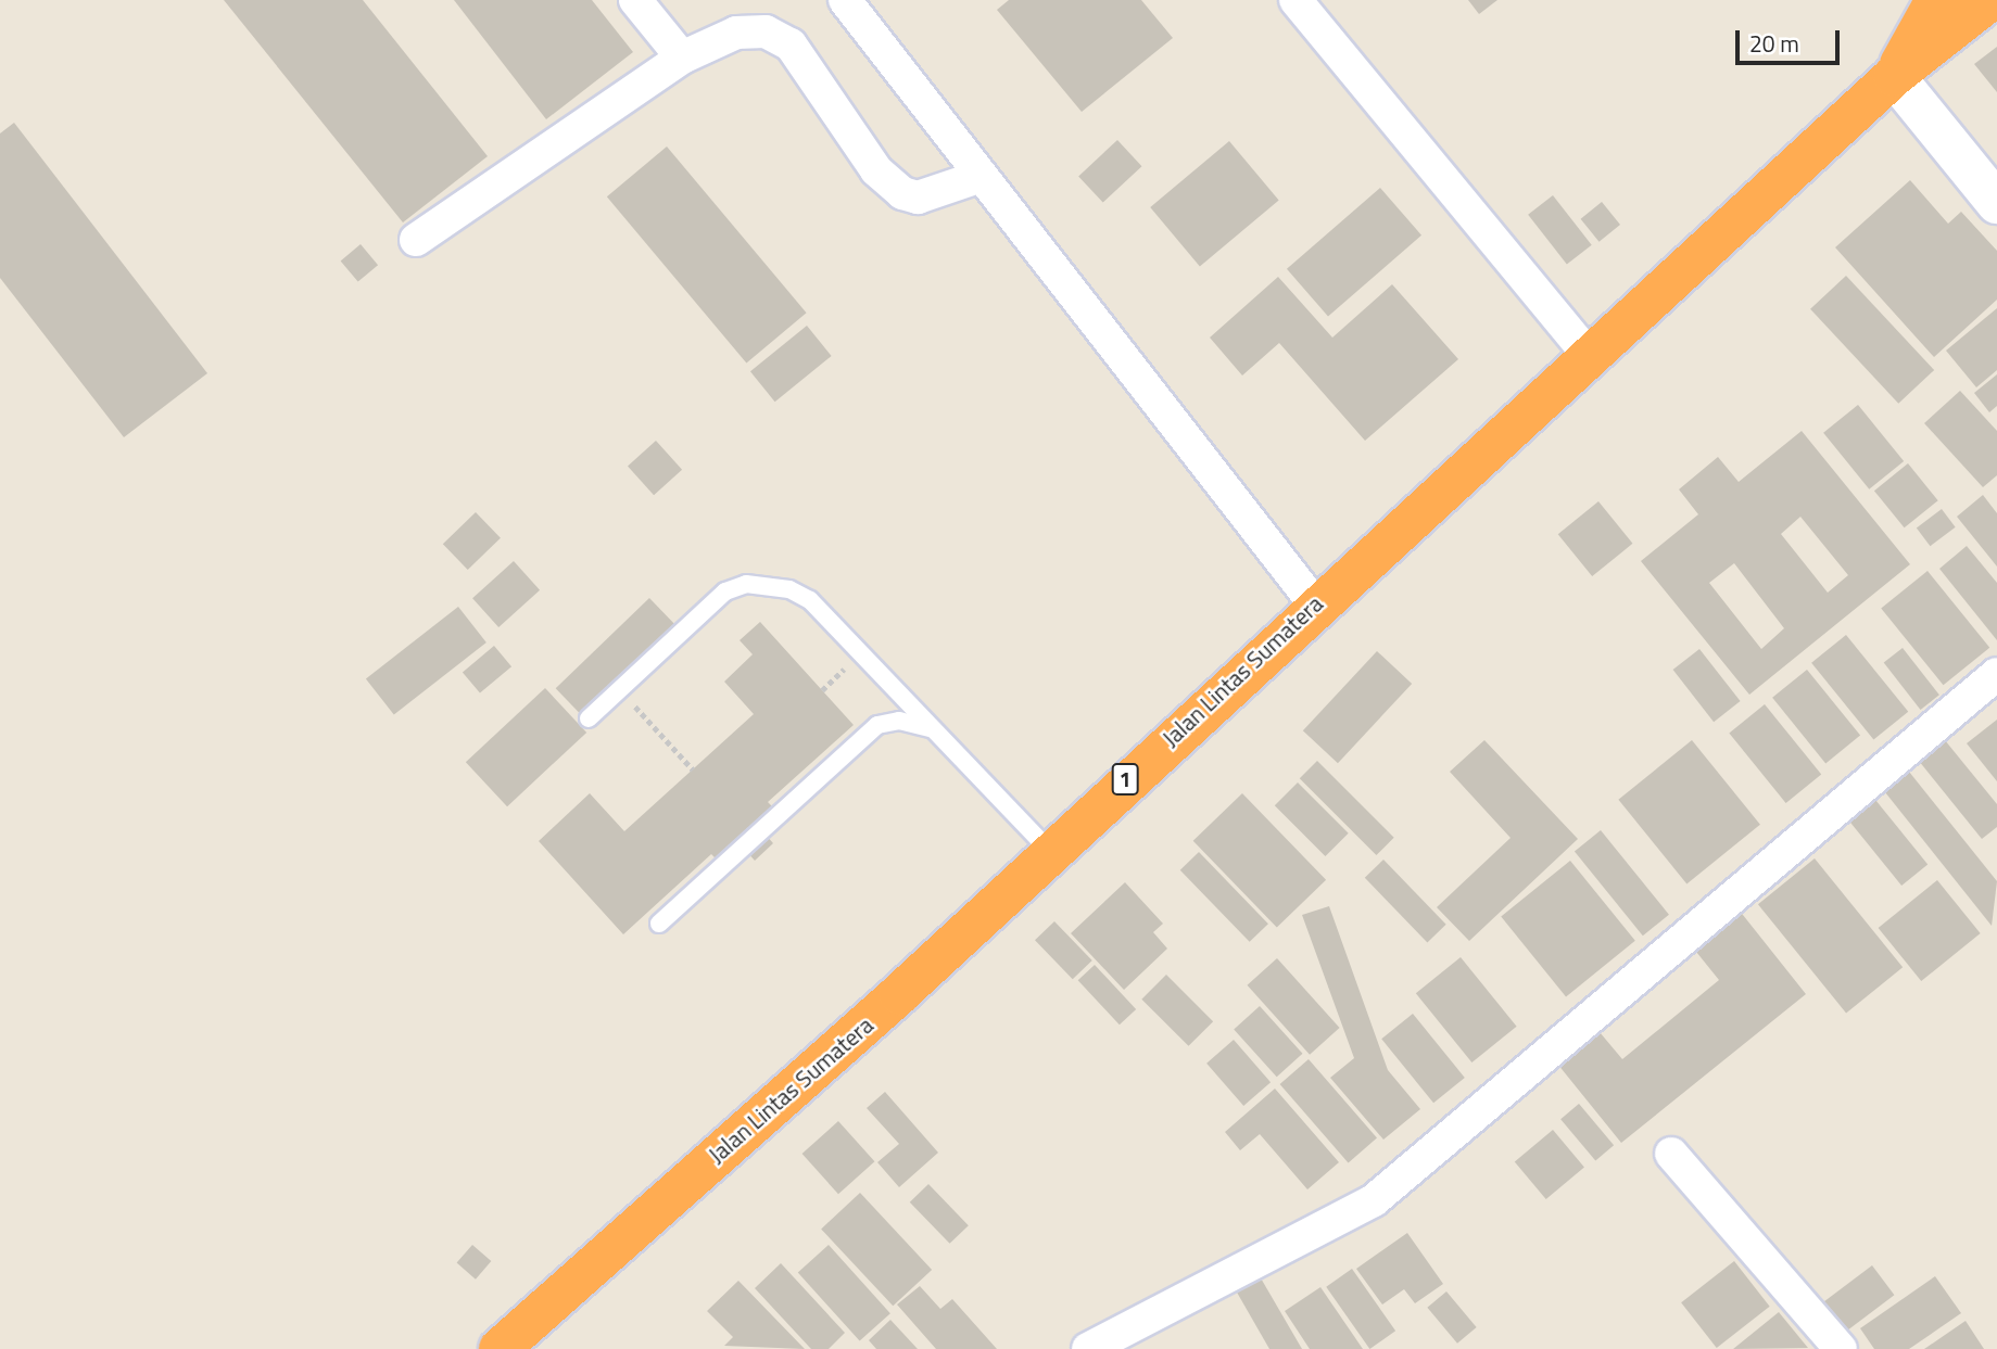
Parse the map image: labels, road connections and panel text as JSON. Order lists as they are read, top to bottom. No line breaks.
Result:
{"streets":{"highway":["Jalan Lintas Sumatera","1"]},"scale_bar":"20 m"}
